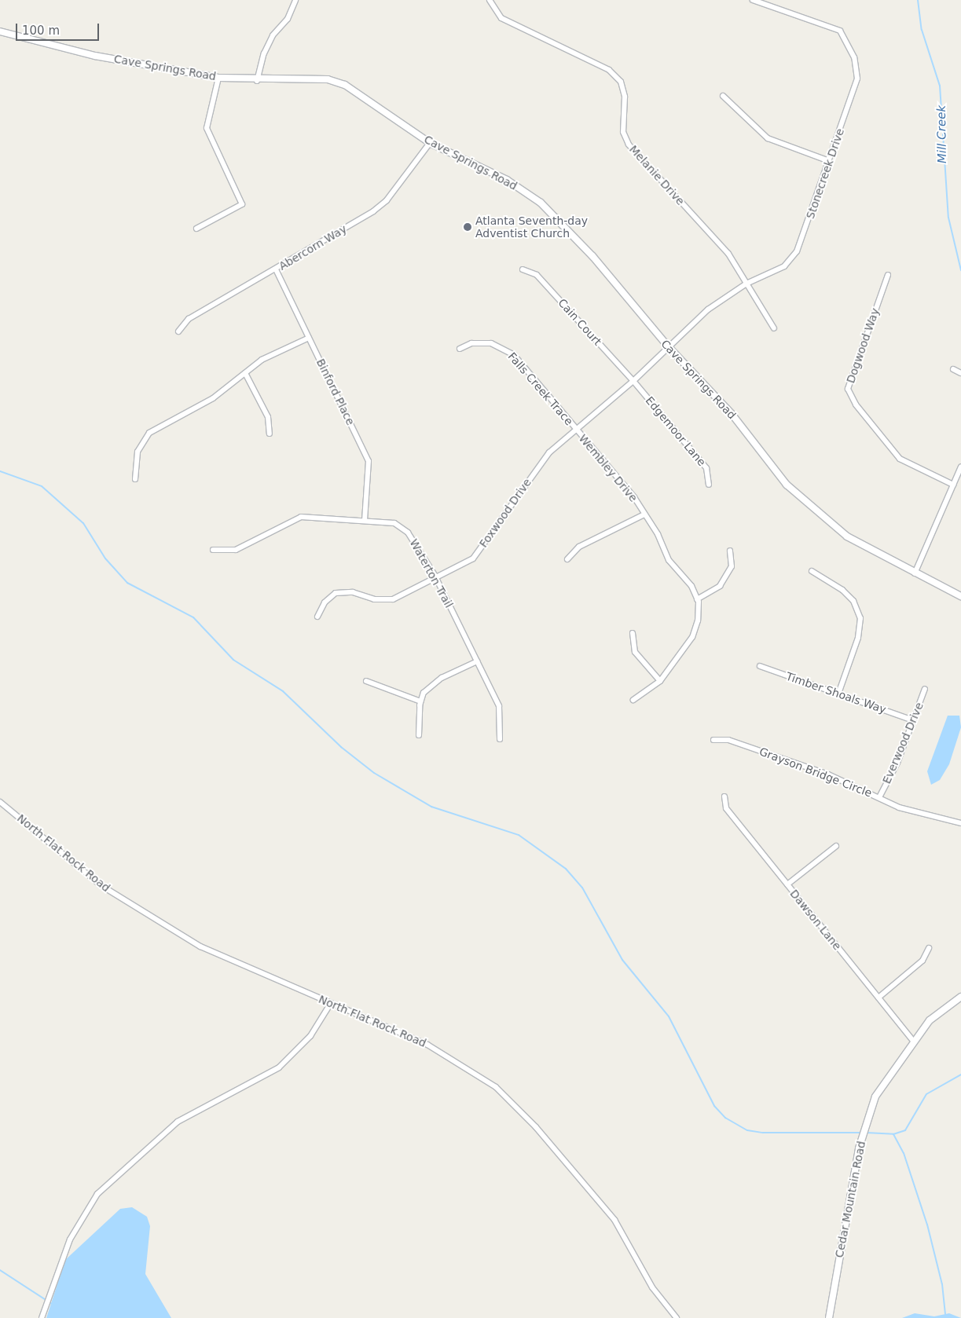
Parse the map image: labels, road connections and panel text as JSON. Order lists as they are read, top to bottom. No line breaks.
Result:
{"streets":{"street":["Cave Springs Road","Stonecreek Drive","Melanie Drive","Abercorn Way","Cain Court","Dogwood Way","Falls Creek Trace","Binford Place","Edgemoor Lane","Wembley Drive","Foxwood Drive","Waterton Trail","Timber Shoals Way","Everwood Drive","Grayson Bridge Circle","North Flat Rock Road","Dawson Lane","Cedar Mountain Road"]},"crossings":[["Cave Springs Road","Stonecreek Drive"],["Cave Springs Road","Abercorn Way"],["Cave Springs Road","Foxwood Drive"],["Stonecreek Drive","Melanie Drive"],["Stonecreek Drive","Foxwood Drive"],["Abercorn Way","Binford Place"],["Cain Court","Edgemoor Lane"],["Cain Court","Foxwood Drive"],["Falls Creek Trace","Wembley Drive"],["Falls Creek Trace","Foxwood Drive"],["Binford Place","Waterton Trail"],["Edgemoor Lane","Foxwood Drive"],["Wembley Drive","Foxwood Drive"],["Foxwood Drive","Waterton Trail"],["Timber Shoals Way","Everwood Drive"],["Everwood Drive","Grayson Bridge Circle"],["Dawson Lane","Cedar Mountain Road"]],"water":["Mill Creek"],"places":["Atlanta Seventh-day Adventist Church"],"scale_bar":"100 m"}
